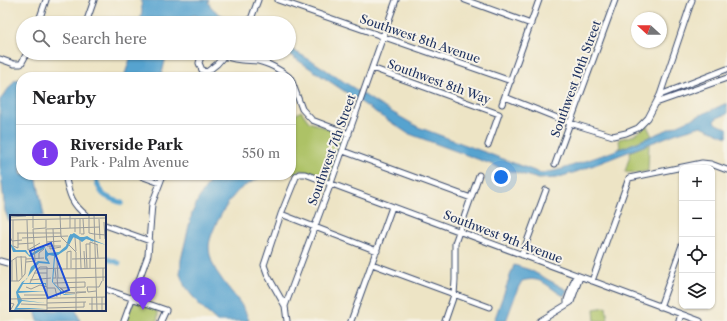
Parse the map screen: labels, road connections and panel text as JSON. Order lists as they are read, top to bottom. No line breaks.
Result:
{"streets":{"street":["Southwest 8th Avenue","Southwest 10th Street","Southwest 8th Way","Southwest 7th Street","Southwest 9th Avenue"]},"crossings":[["Southwest 8th Avenue","Southwest 7th Street"],["Southwest 8th Way","Southwest 7th Street"],["Southwest 7th Street","Southwest 9th Avenue"]],"north":"left","page":{"search":"Search here","heading":"Nearby","list":[{"mark":"1","name":"Riverside Park","note":"Park · Palm Avenue","value":"550 m"}],"map_buttons":["+","−"],"pins":"1"}}
